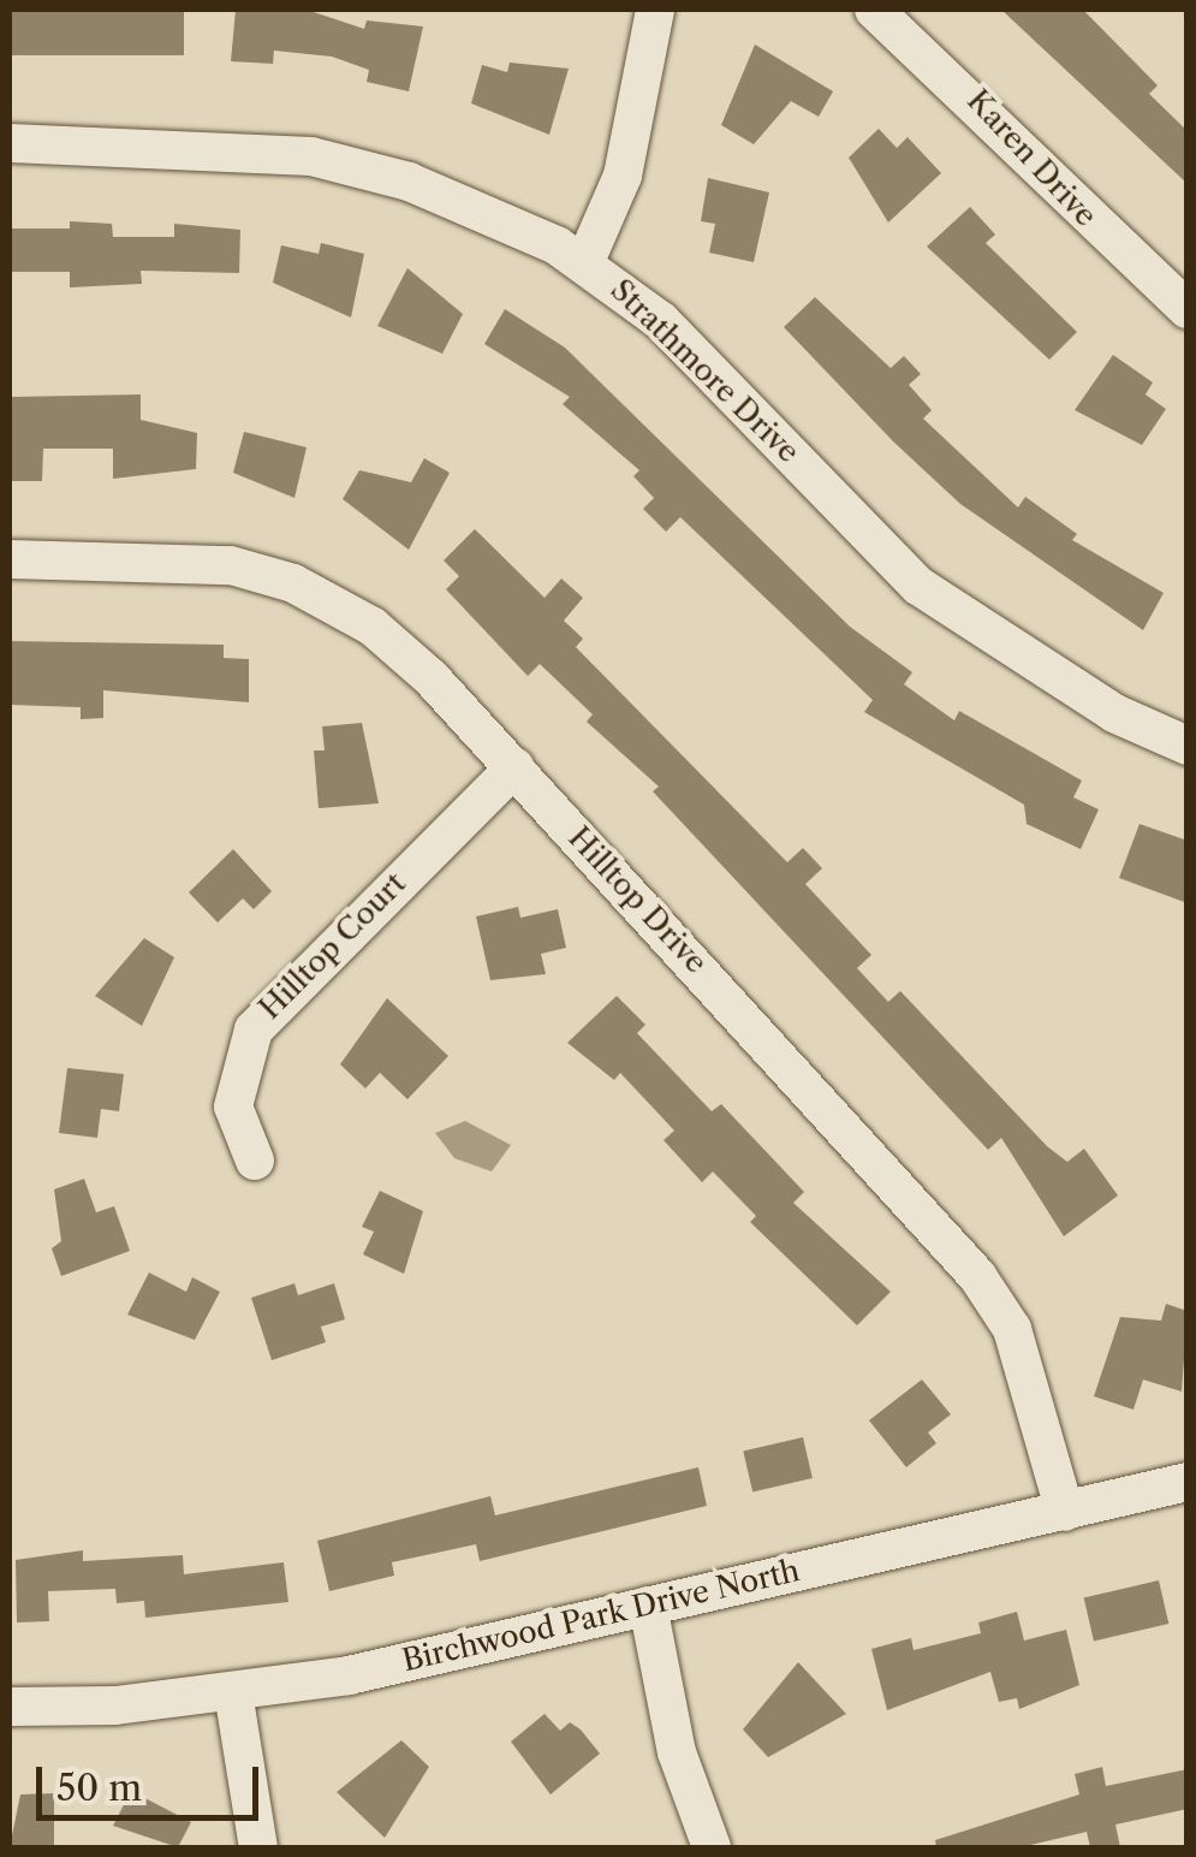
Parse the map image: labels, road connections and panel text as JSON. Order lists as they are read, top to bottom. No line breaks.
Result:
{"streets":{"street":["Karen Drive","Strathmore Drive","Hilltop Drive","Hilltop Court","Birchwood Park Drive North"]},"crossings":[["Hilltop Drive","Hilltop Court"],["Hilltop Drive","Birchwood Park Drive North"]],"scale_bar":"50 m"}
